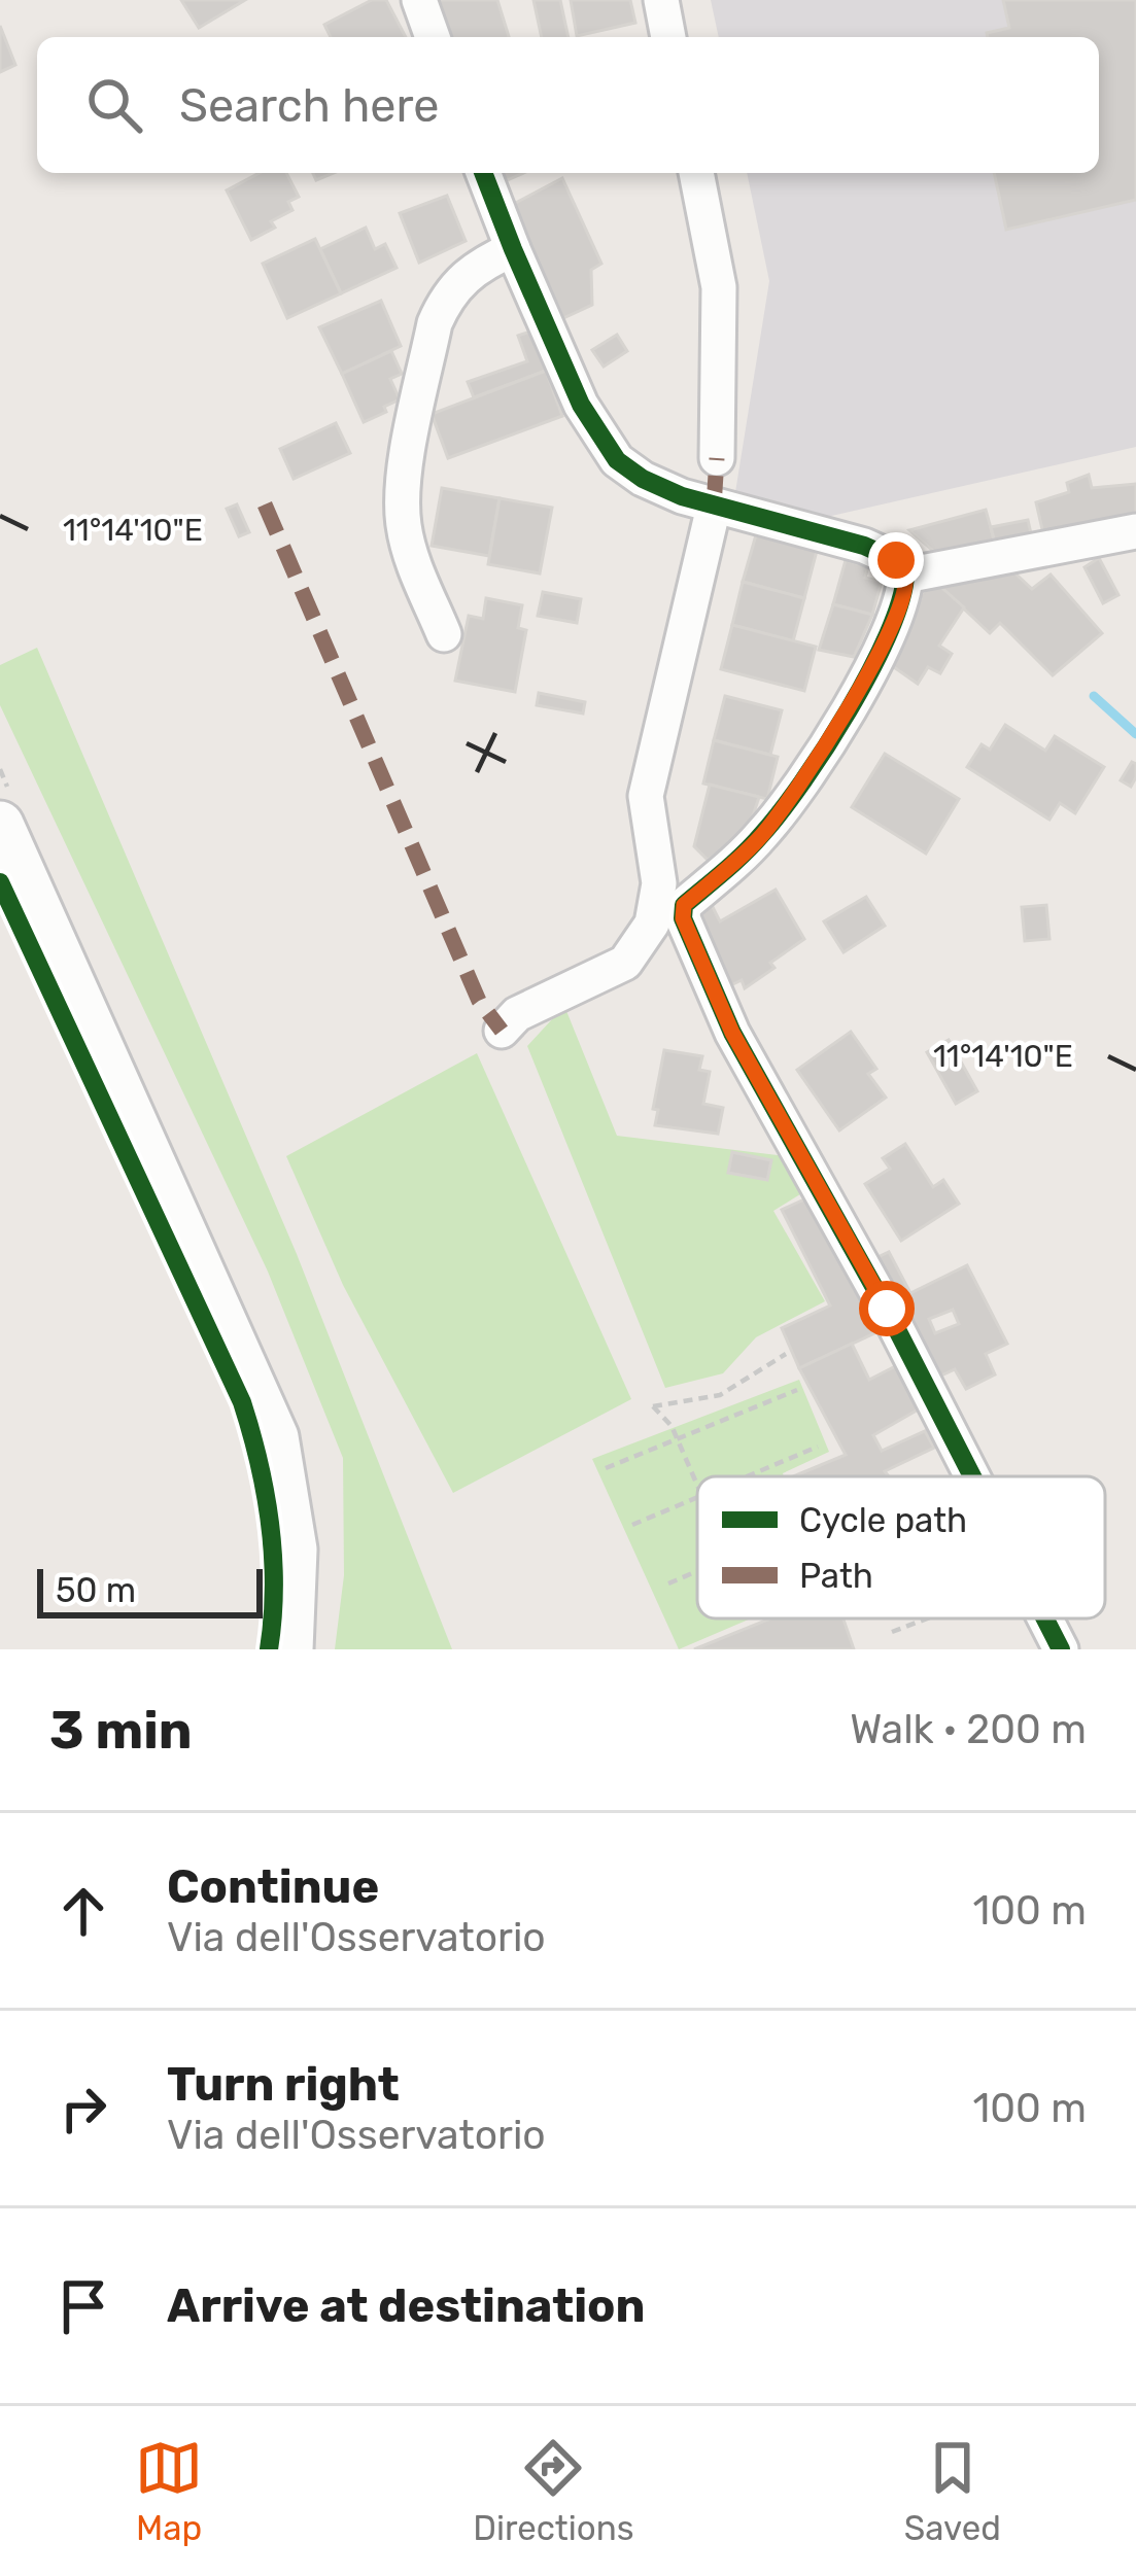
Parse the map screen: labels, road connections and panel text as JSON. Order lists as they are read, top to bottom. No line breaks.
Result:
{"legend":["Cycle path","Path"],"scale_bar":"50 m","page":{"search":"Search here","scale":"50 m","heading":["3 min","Walk · 200 m"],"list":[["Continue","Via dell'Osservatorio","100 m"],["Turn right","Via dell'Osservatorio","100 m"],"Arrive at destination"],"nav":["Map","Directions","Saved"]},"coordinates":["11°14'10\"E"]}
